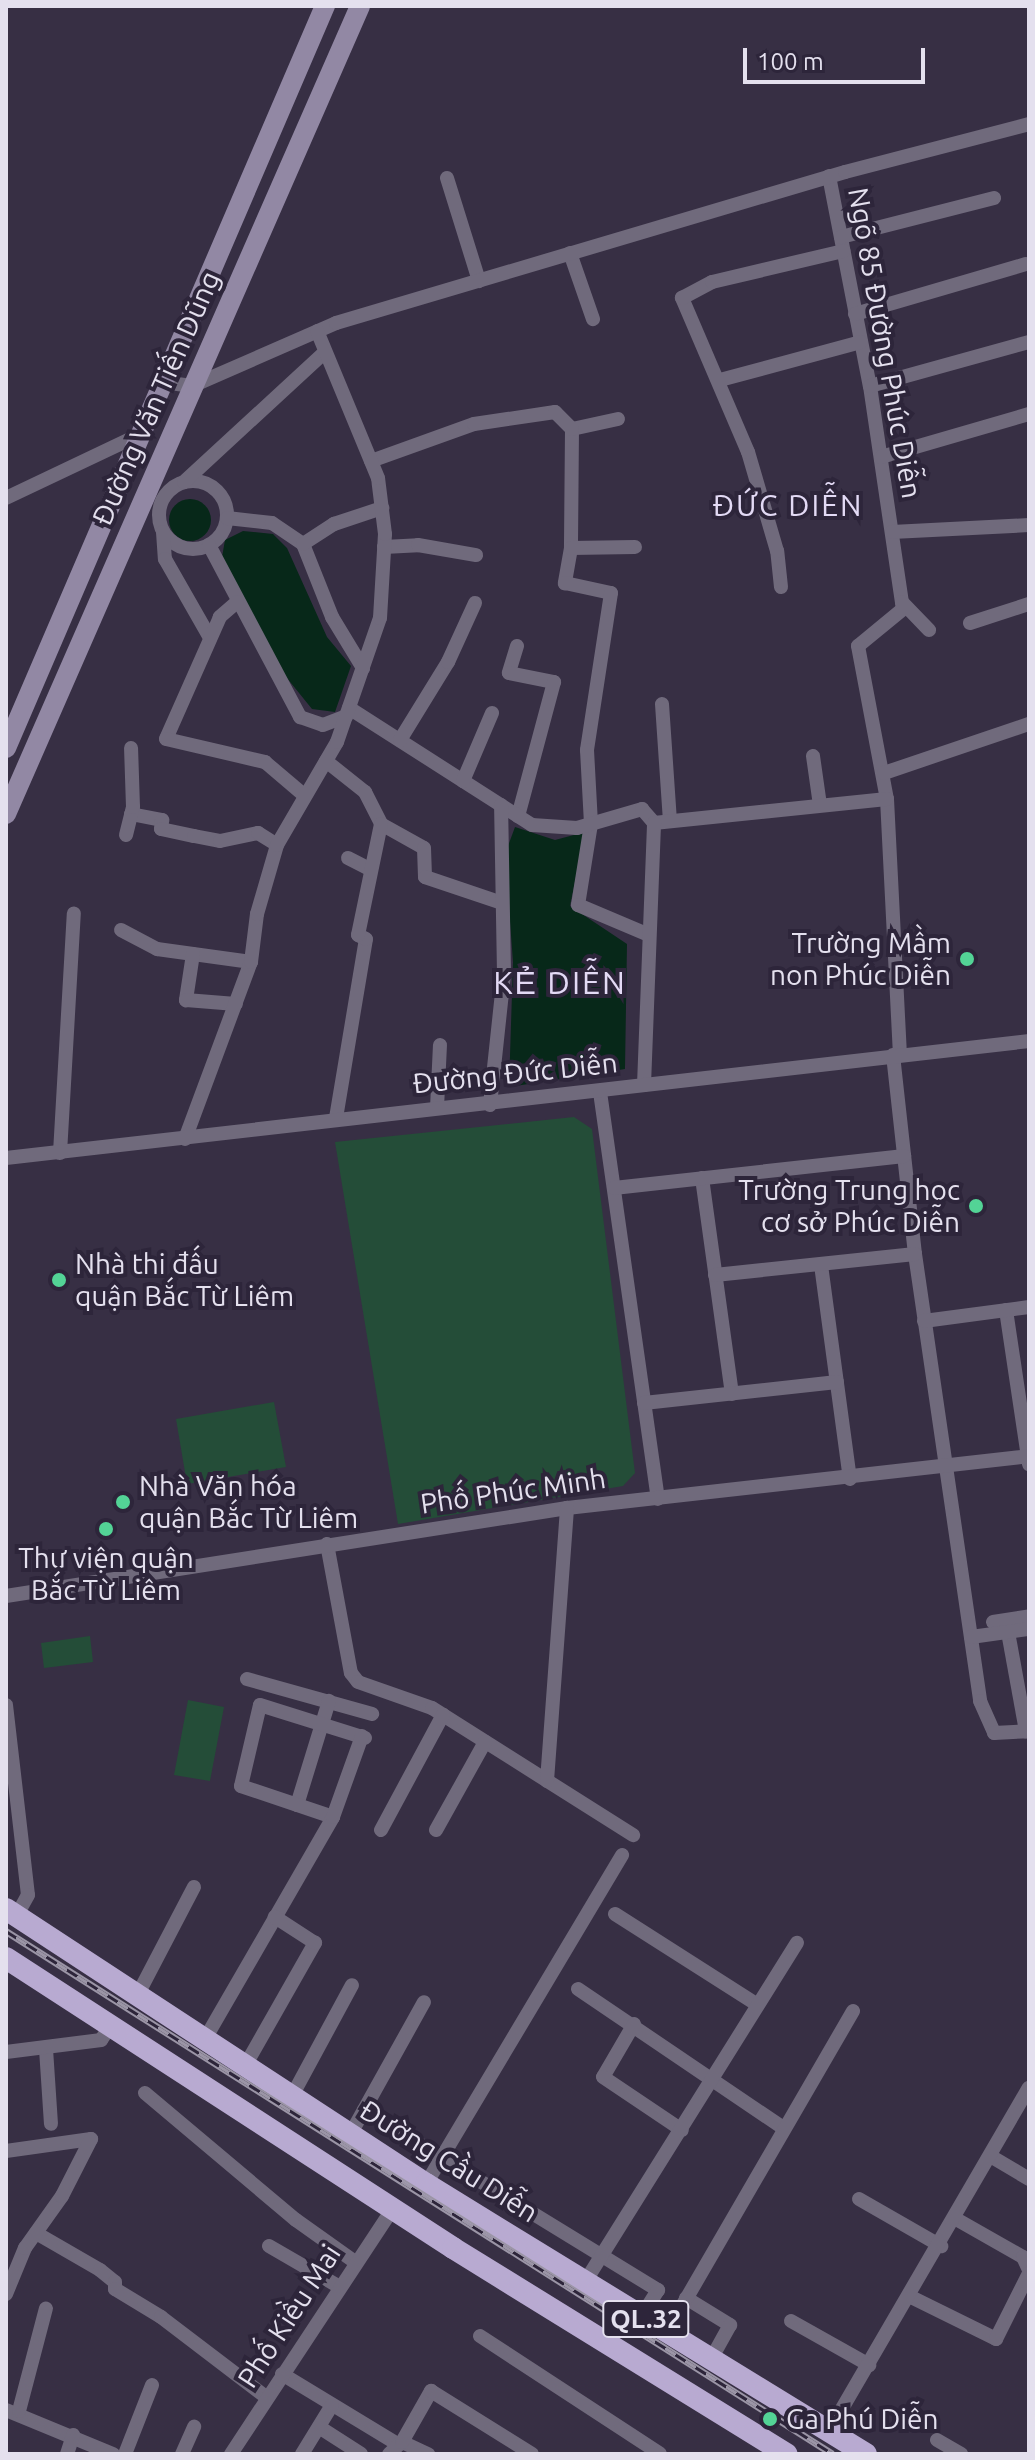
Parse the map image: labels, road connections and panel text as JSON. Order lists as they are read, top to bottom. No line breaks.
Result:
{"streets":{"highway":["Đường Cầu Diễn","QL.32"],"main road":["Đường Văn Tiến Dũng"],"street":["Ngõ 85 Đường Phúc Diễn","Đường Đức Diễn","Phố Phúc Minh","Phố Kiều Mai"]},"crossings":[["Phố Kiều Mai","QL.32"]],"districts":["ĐỨC DIỄN","KẺ DIỄN"],"places":["Trường Mầm non Phúc Diễn","Trường Trung học cơ sở Phúc Diễn","Nhà thi đấu quận Bắc Từ Liêm","Nhà Văn hóa quận Bắc Từ Liêm","Thư viện quận Bắc Từ Liêm","Ga Phú Diễn"],"scale_bar":"100 m"}
